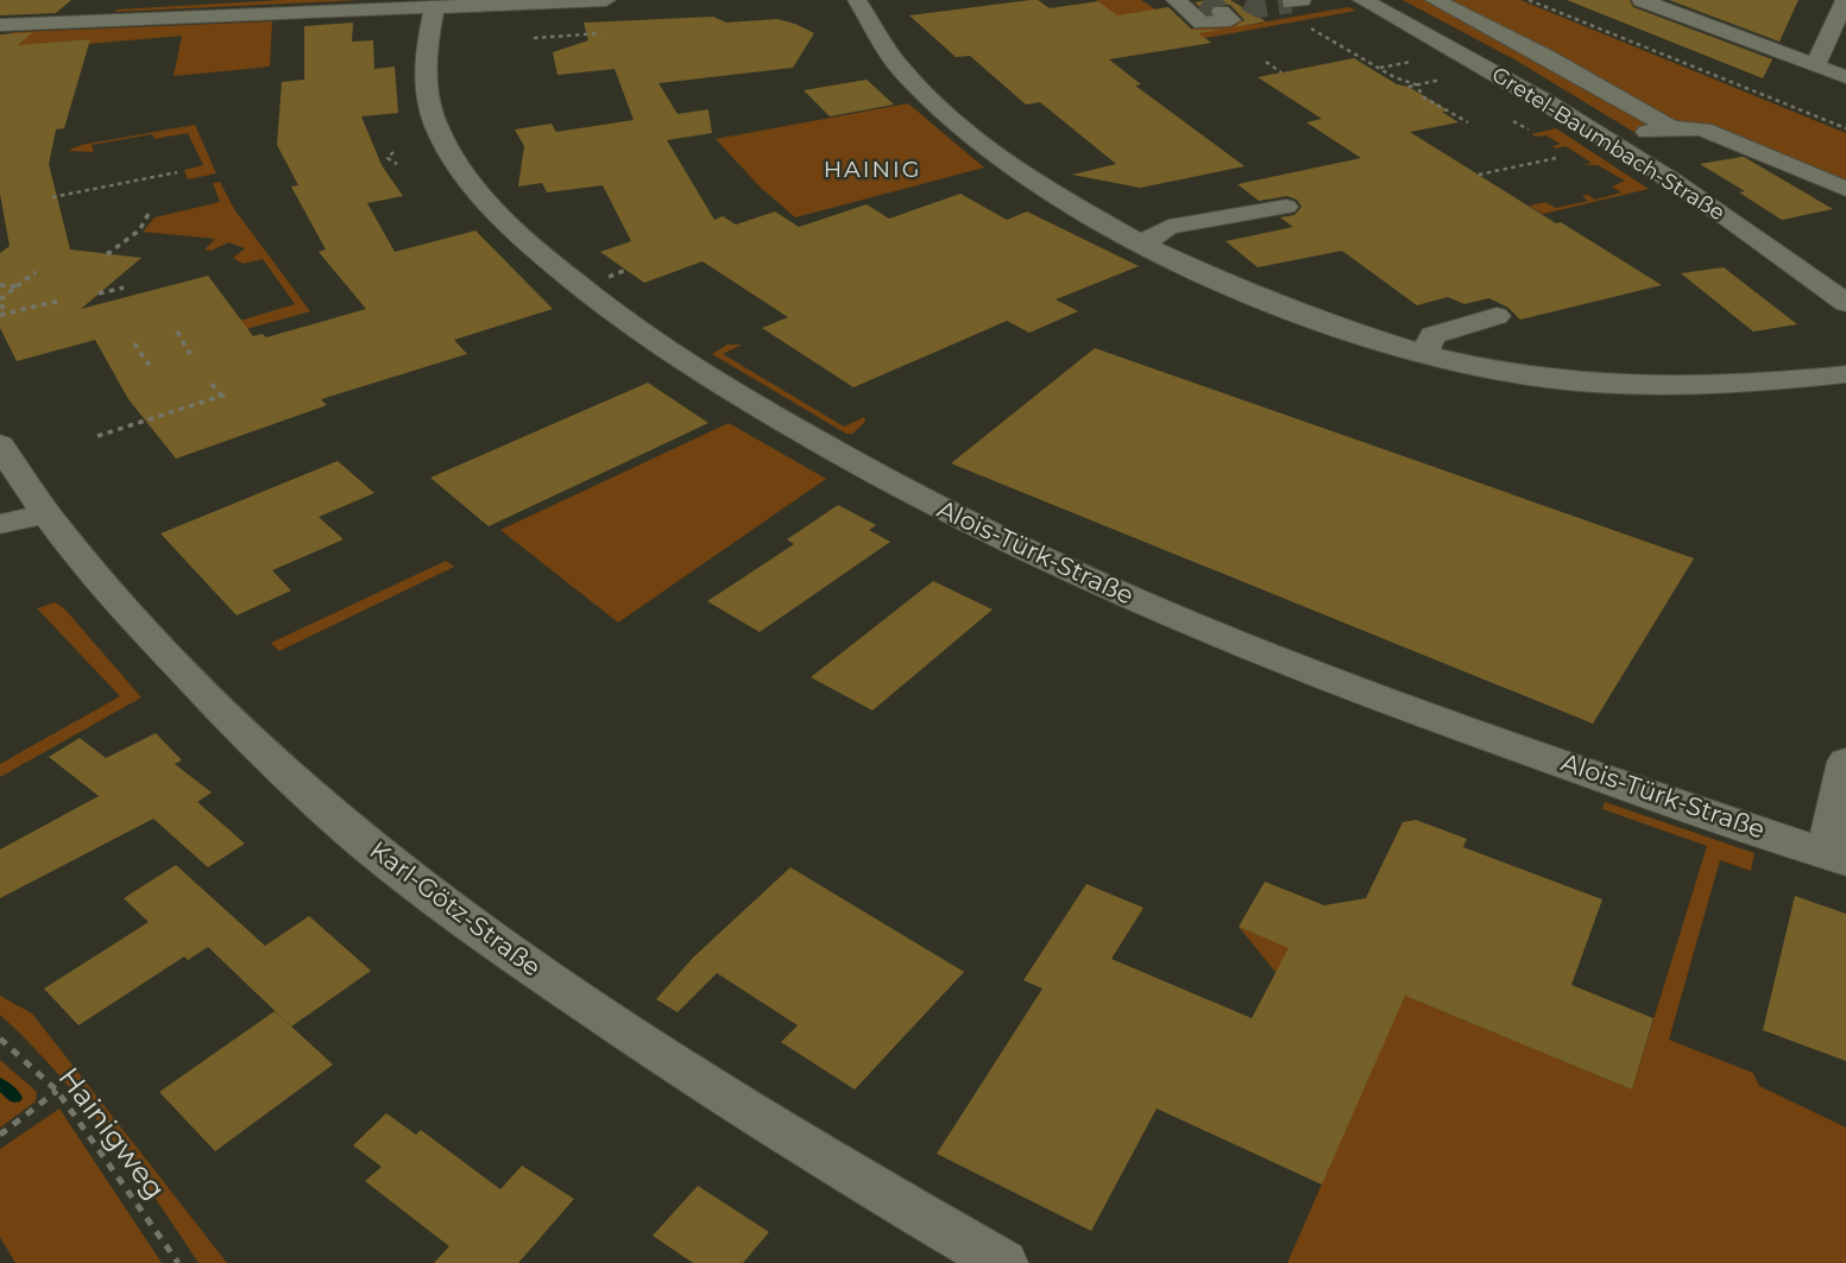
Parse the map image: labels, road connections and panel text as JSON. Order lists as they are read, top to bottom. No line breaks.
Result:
{"streets":{"street":["Gretel-Baumbach-Straße","Alois-Türk-Straße","Karl-Götz-Straße"],"path":["Hainigweg"]},"districts":["HAINIG"]}
